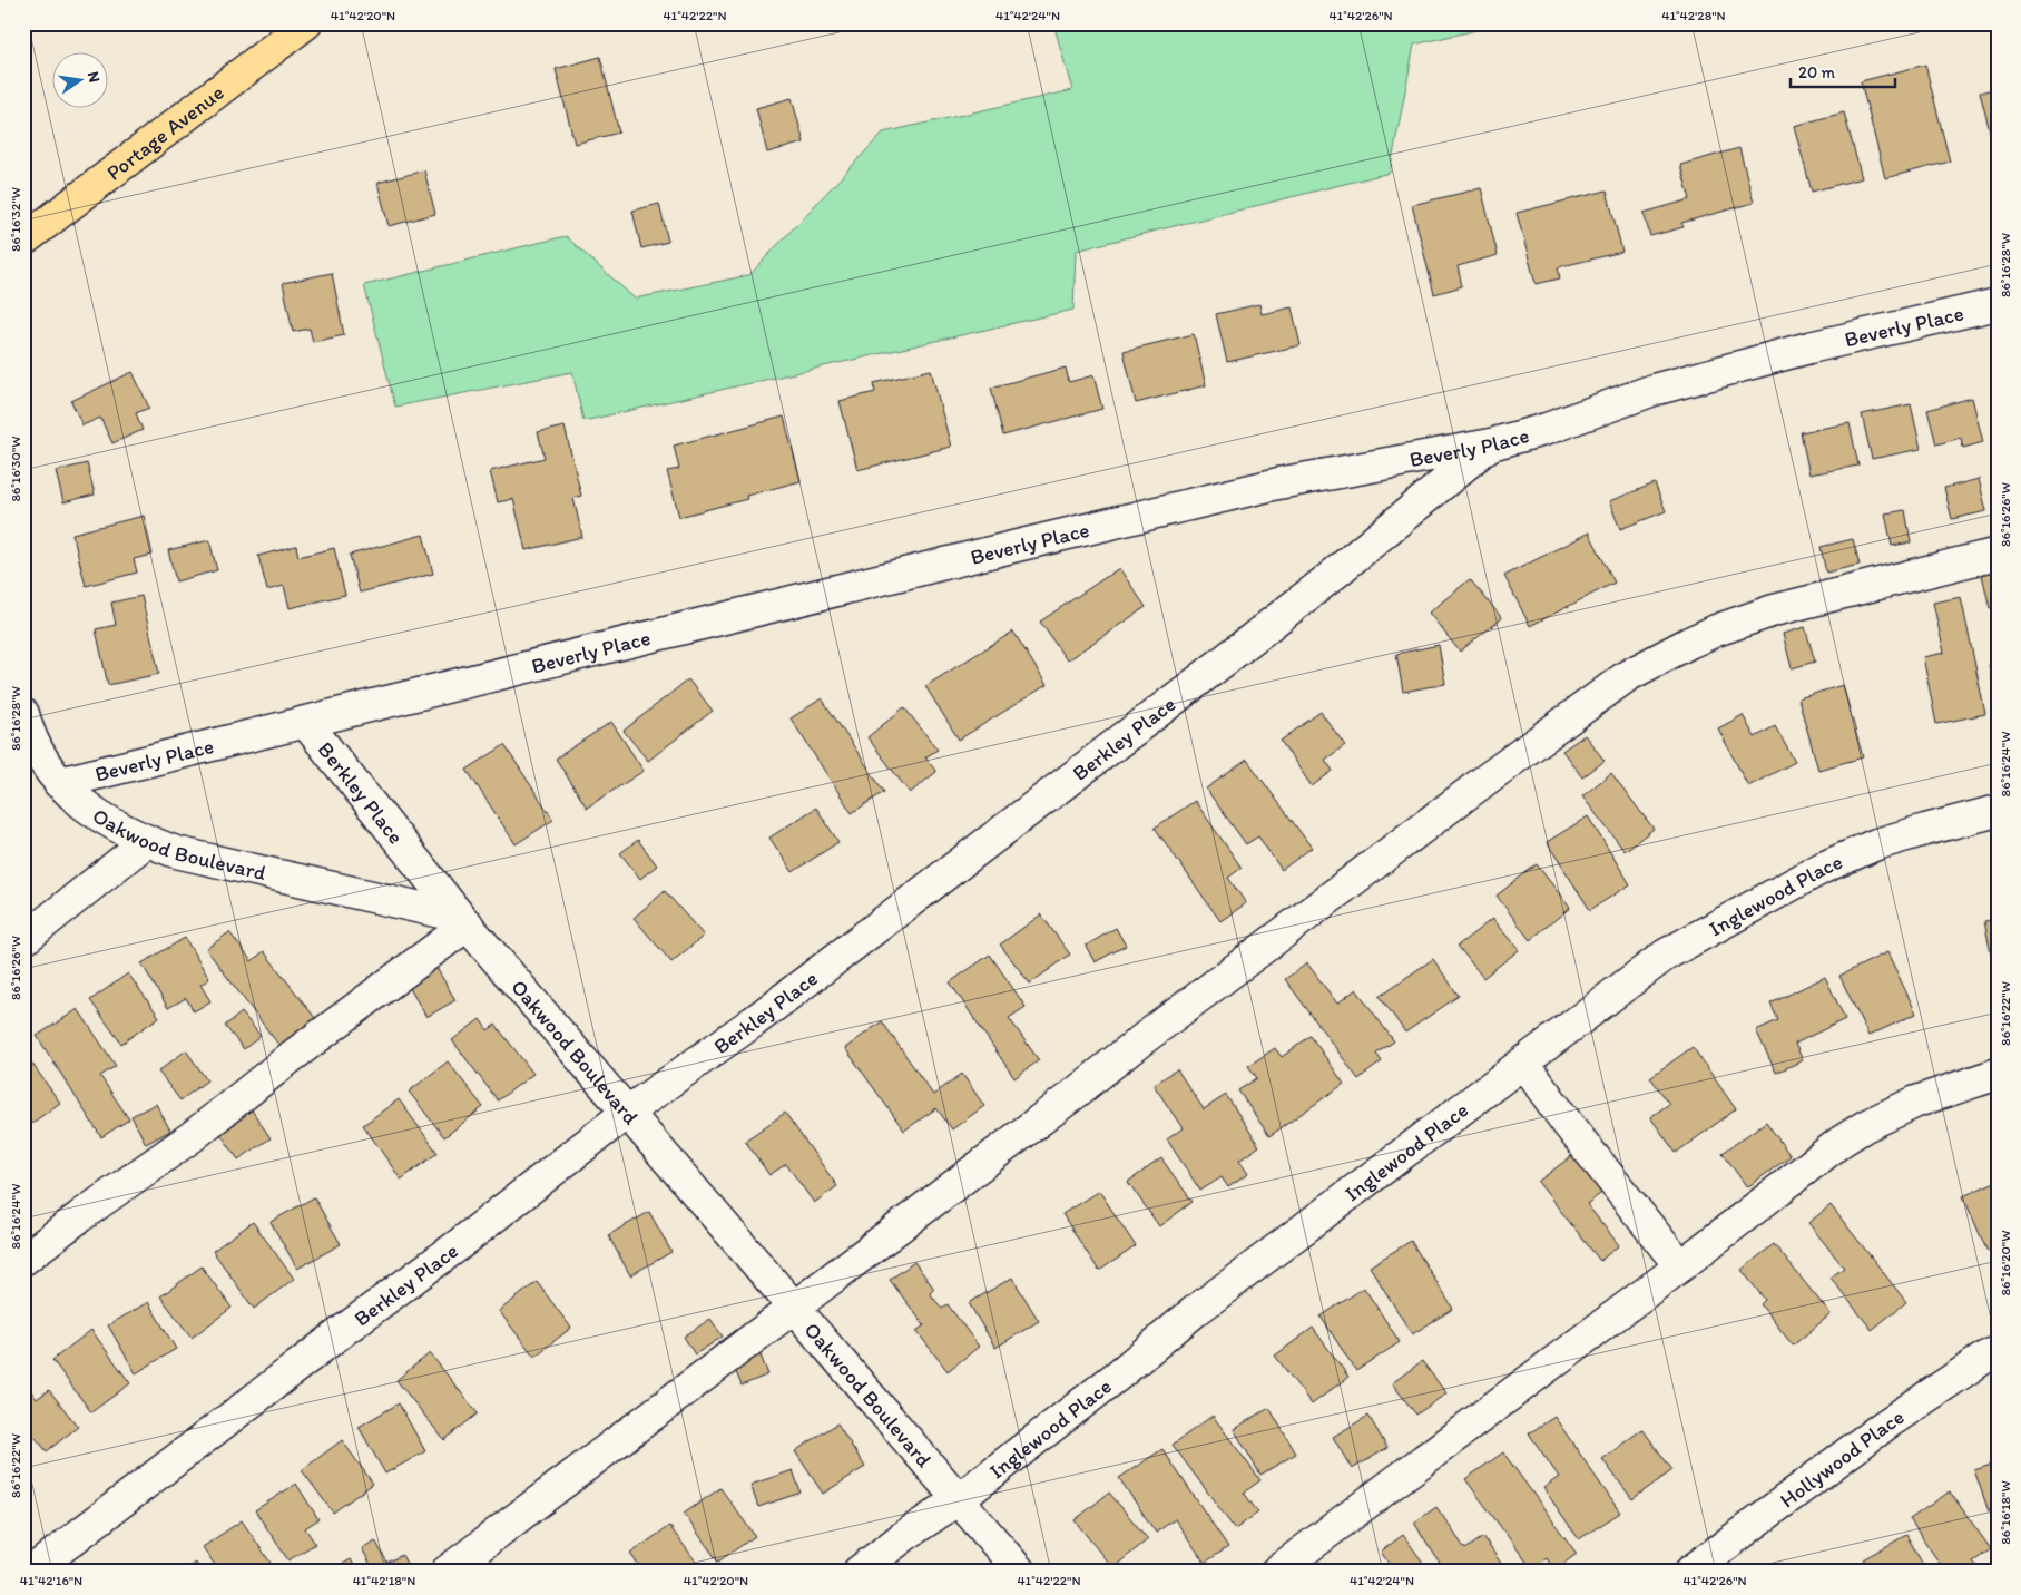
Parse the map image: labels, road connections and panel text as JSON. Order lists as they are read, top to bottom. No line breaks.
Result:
{"streets":{"main road":["Portage Avenue"],"street":["Beverly Place","Berkley Place","Oakwood Boulevard","Inglewood Place","Hollywood Place"]},"crossings":[["Beverly Place","Berkley Place"],["Beverly Place","Oakwood Boulevard"],["Berkley Place","Oakwood Boulevard"],["Oakwood Boulevard","Inglewood Place"]],"scale_bar":"20 m","north":"right","coordinates":["41°42'20\"N","41°42'22\"N","41°42'24\"N","41°42'26\"N","41°42'28\"N","86°16'32\"W","86°16'28\"W","86°16'30\"W","86°16'26\"W","86°16'24\"W","86°16'22\"W","86°16'20\"W","86°16'18\"W","41°42'16\"N","41°42'18\"N"]}
